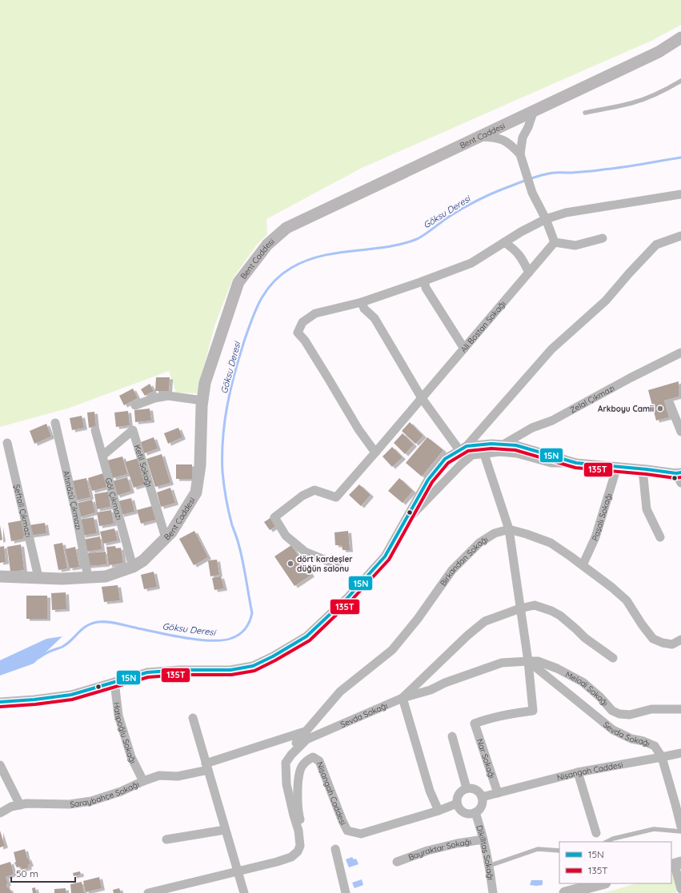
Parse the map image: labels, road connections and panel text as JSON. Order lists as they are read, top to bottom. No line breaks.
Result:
{"streets":{"street":["Bent Caddesi","Ali Bostan Sokağı","Zelal Çıkmazı","Kefil Sokağı","Göl Çıkmazı","Altınözü Çıkmazı","Şeftali Çıkmazı","Paşalı Sokağı","Birkandan Sokağı","Melodi Sokağı","Sevda Sokaḡı","Hatipoğlu Sokağı","Nar Sokağı","Nişangah Caddesi","Saraybahçe Sokağı","Bayraktar Sokağı","Dikilitaş Sokağı"]},"crossings":[["Bent Caddesi","Kefil Sokağı"],["Bent Caddesi","Göl Çıkmazı"],["Bent Caddesi","Altınözü Çıkmazı"],["Bent Caddesi","Şeftali Çıkmazı"],["Kefil Sokağı","Göl Çıkmazı"],["Paşalı Sokağı","Birkandan Sokağı"],["Birkandan Sokağı","Sevda Sokaḡı"],["Birkandan Sokağı","Saraybahçe Sokağı"],["Melodi Sokağı","Sevda Sokaḡı"],["Melodi Sokağı","Nar Sokağı"],["Sevda Sokaḡı","Nar Sokağı"],["Sevda Sokaḡı","Nişangah Caddesi"],["Hatipoğlu Sokağı","Saraybahçe Sokağı"],["Nar Sokağı","Nişangah Caddesi"],["Nişangah Caddesi","Dikilitaş Sokağı"],["Bayraktar Sokağı","Dikilitaş Sokağı"]],"water":["Göksu Deresi"],"places":["Arkboyu Camii","dört kardeşler düğün salonu"],"lines":["transit line 15N","transit line 135T"],"legend":["15N","135T"],"scale_bar":"50 m"}
